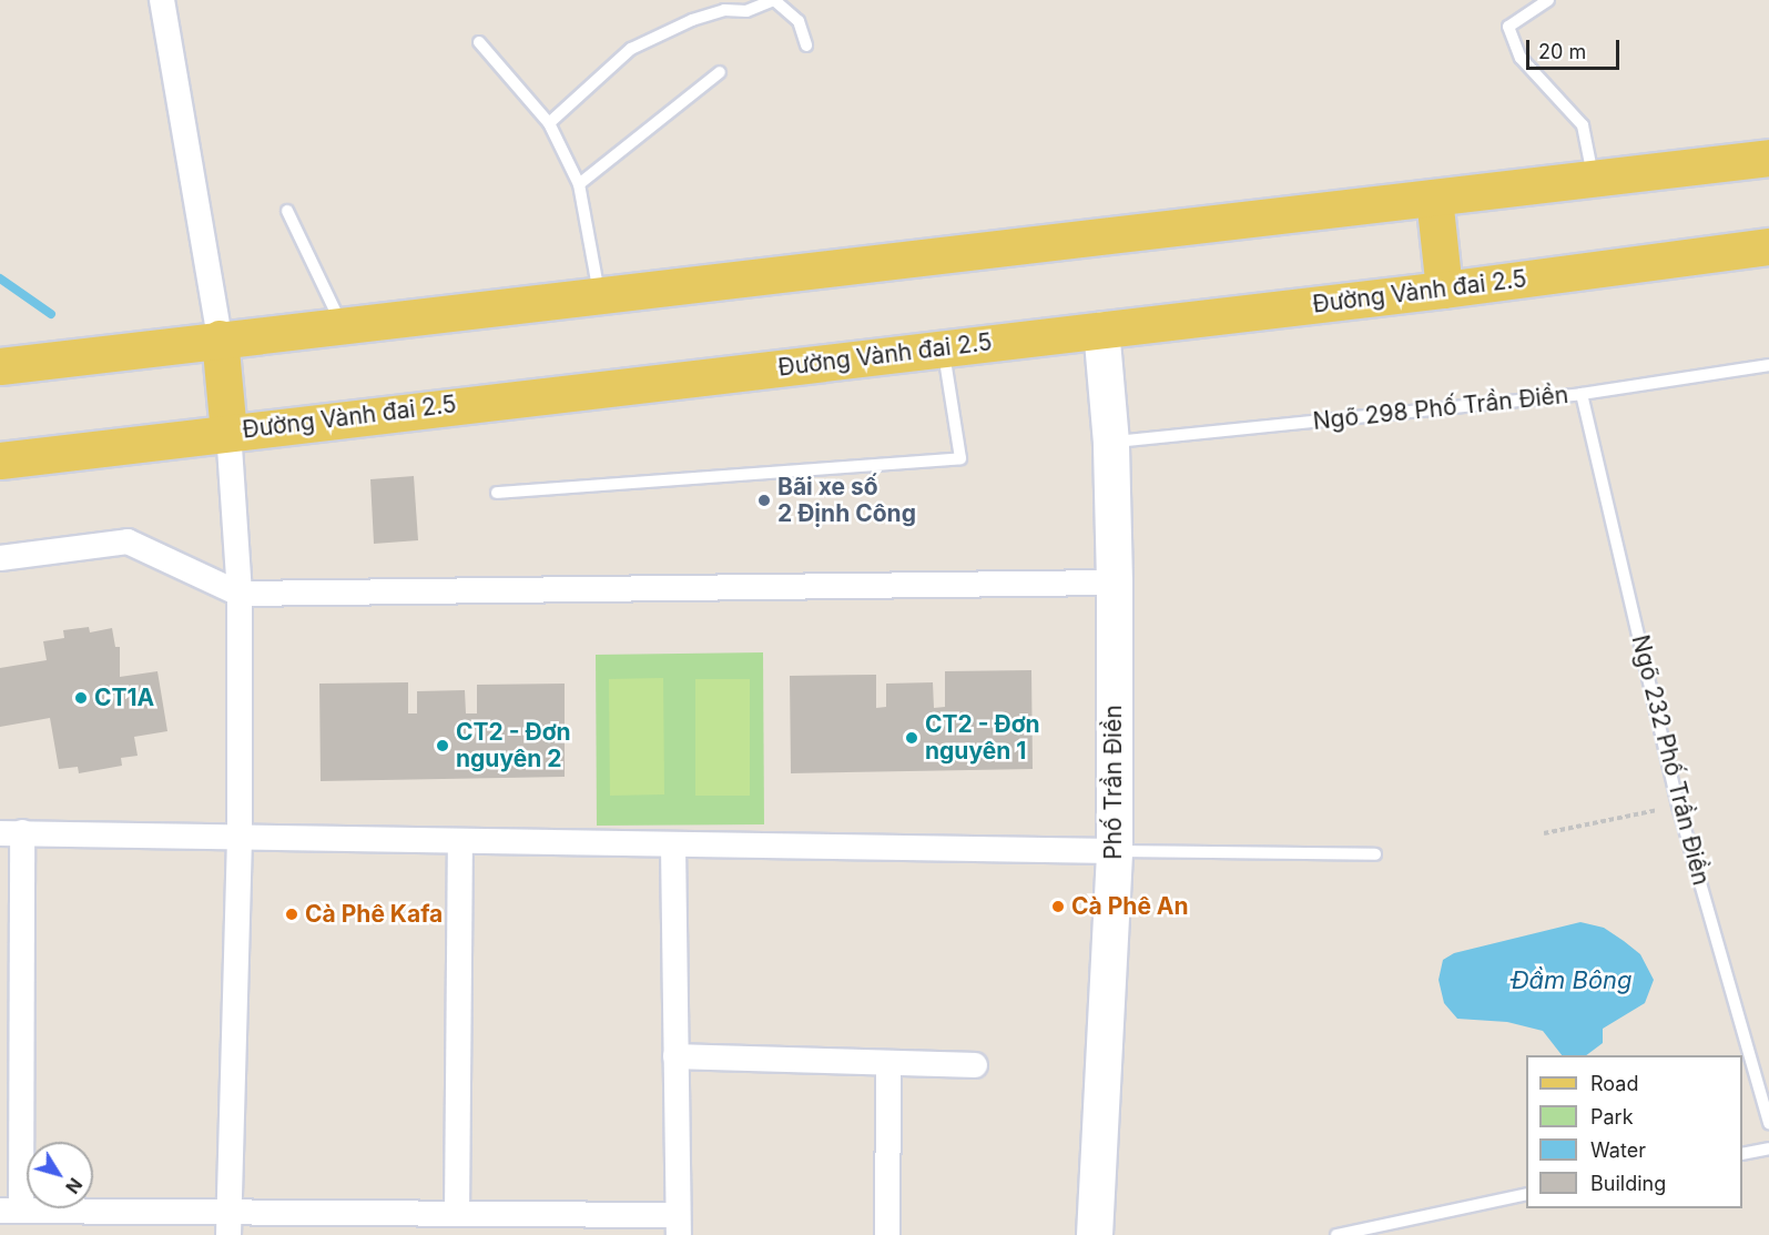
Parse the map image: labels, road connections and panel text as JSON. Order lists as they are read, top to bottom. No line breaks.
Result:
{"streets":{"main road":["Đường Vành đai 2.5"],"street":["Phố Trần Điền"],"lane":["Ngõ 298 Phố Trần Điền","Ngõ 232 Phố Trần Điền"]},"crossings":[["Đường Vành đai 2.5","Phố Trần Điền"],["Ngõ 298 Phố Trần Điền","Ngõ 232 Phố Trần Điền"],["Ngõ 298 Phố Trần Điền","Phố Trần Điền"]],"water":["Đầm Bông"],"places":["Bãi xe số 2 Định Công","CT1A","CT2 - Đơn nguyên 1","CT2 - Đơn nguyên 2","Cà Phê An","Cà Phê Kafa"],"legend":["Road","Park","Water","Building"],"scale_bar":"20 m","north":"bottom right"}
